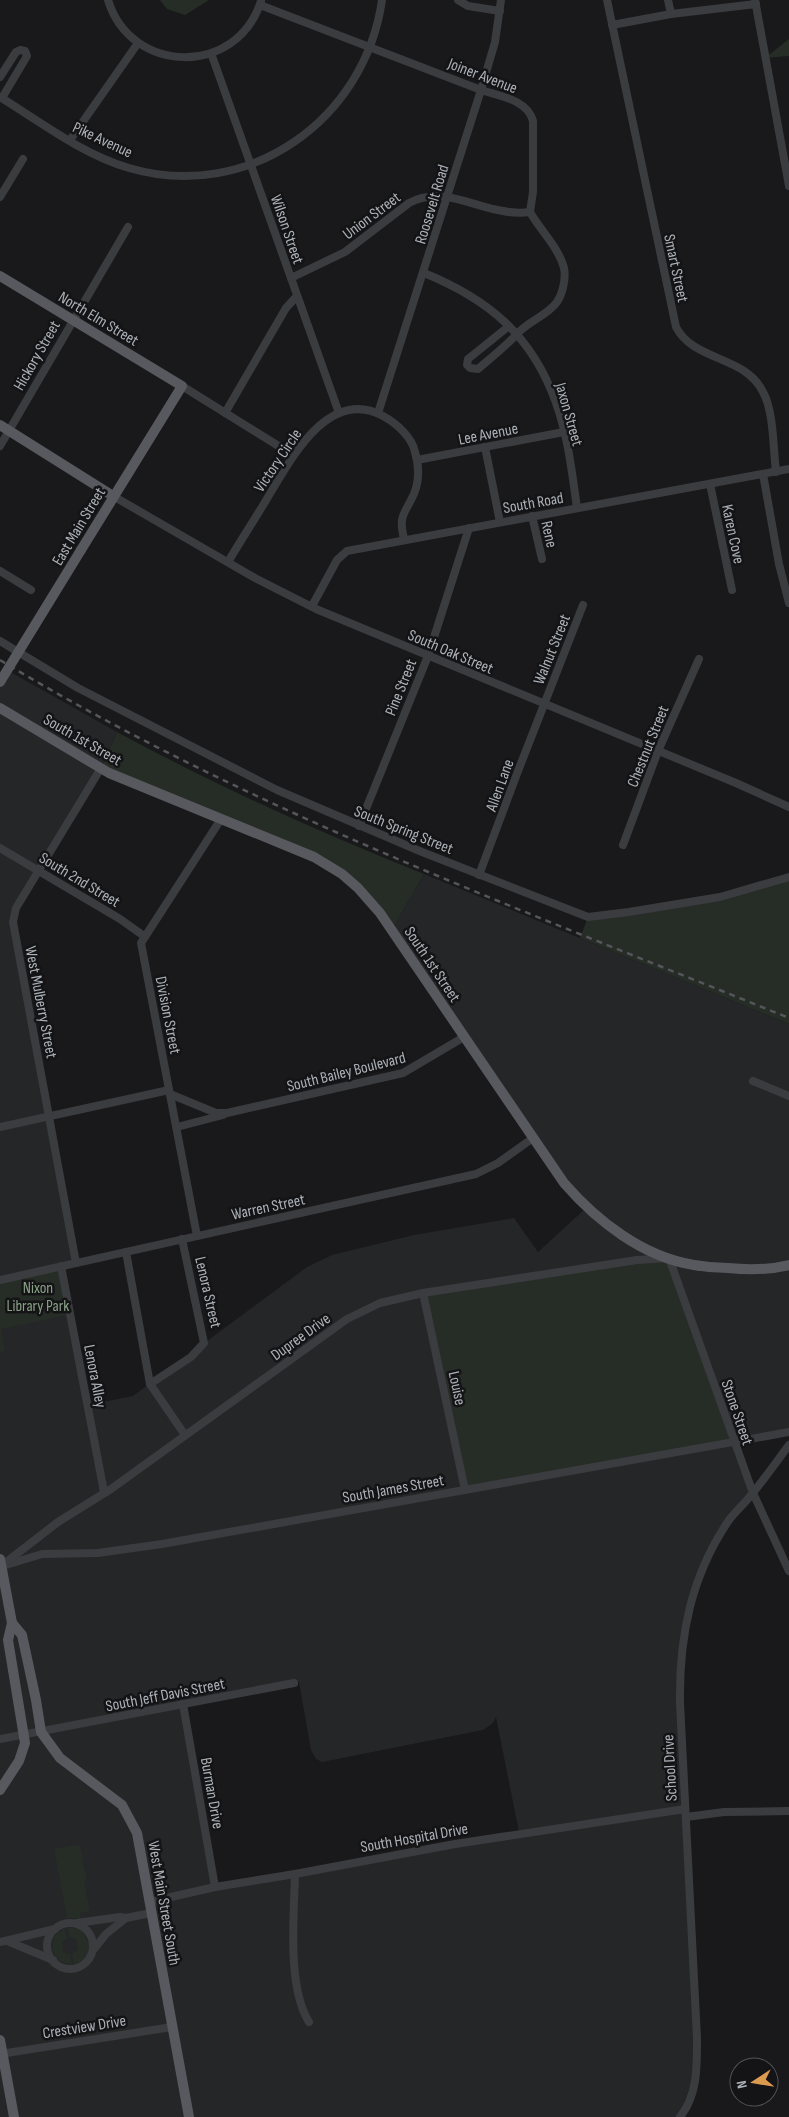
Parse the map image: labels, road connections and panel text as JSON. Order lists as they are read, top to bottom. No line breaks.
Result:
{"streets":{"main road":["North Elm Street","East Main Street","South 1st Street","West Main Street South"],"street":["Joiner Avenue","Pike Avenue","Roosevelt Road","Union Street","Wilson Street","Smart Street","Hickory Street","Jaxon Street","Lee Avenue","Victory Circle","South Road","Rene","Karen Cove","Walnut Street","South Oak Street","Pine Street","Chestnut Street","Allen Lane","South Spring Street","South 2nd Street","West Mulberry Street","Division Street","South Bailey Boulevard","Warren Street","Lenora Street","Dupree Drive","Lenora Alley","Louise","Stone Street","South James Street","South Jeff Davis Street","School Drive","Burman Drive","South Hospital Drive","Crestview Drive"]},"crossings":[["Joiner Avenue","Pike Avenue"],["Joiner Avenue","Roosevelt Road"],["Joiner Avenue","Union Street"],["Pike Avenue","Wilson Street"],["Roosevelt Road","Union Street"],["Roosevelt Road","Jaxon Street"],["Roosevelt Road","Victory Circle"],["Union Street","Wilson Street"],["Wilson Street","Victory Circle"],["Smart Street","South Road"],["North Elm Street","Hickory Street"],["North Elm Street","East Main Street"],["Jaxon Street","Lee Avenue"],["Jaxon Street","South Road"],["Victory Circle","South Oak Street"],["South Road","Rene"],["South Road","Karen Cove"],["South Road","South Oak Street"],["South Road","Pine Street"],["East Main Street","South Oak Street"],["Walnut Street","South Oak Street"],["Walnut Street","Allen Lane"],["South Oak Street","Pine Street"],["South Oak Street","Chestnut Street"],["South Oak Street","Allen Lane"],["Pine Street","South Spring Street"],["South 1st Street","West Mulberry Street"],["South 1st Street","South Bailey Boulevard"],["South 1st Street","Warren Street"],["South 1st Street","Dupree Drive"],["South 1st Street","Stone Street"],["Allen Lane","South Spring Street"],["South 2nd Street","West Mulberry Street"],["South 2nd Street","Division Street"],["West Mulberry Street","Warren Street"],["Division Street","South Bailey Boulevard"],["Division Street","Warren Street"],["Warren Street","Lenora Street"],["Warren Street","Lenora Alley"],["Dupree Drive","Lenora Alley"],["Dupree Drive","Louise"],["Dupree Drive","Stone Street"],["Dupree Drive","South James Street"],["Louise","South James Street"],["Stone Street","South James Street"],["Stone Street","School Drive"],["South Jeff Davis Street","Burman Drive"],["South Jeff Davis Street","West Main Street South"],["School Drive","South Hospital Drive"],["Burman Drive","South Hospital Drive"],["South Hospital Drive","West Main Street South"],["West Main Street South","Crestview Drive"]],"parks":["Nixon Library Park"],"north":"left"}
